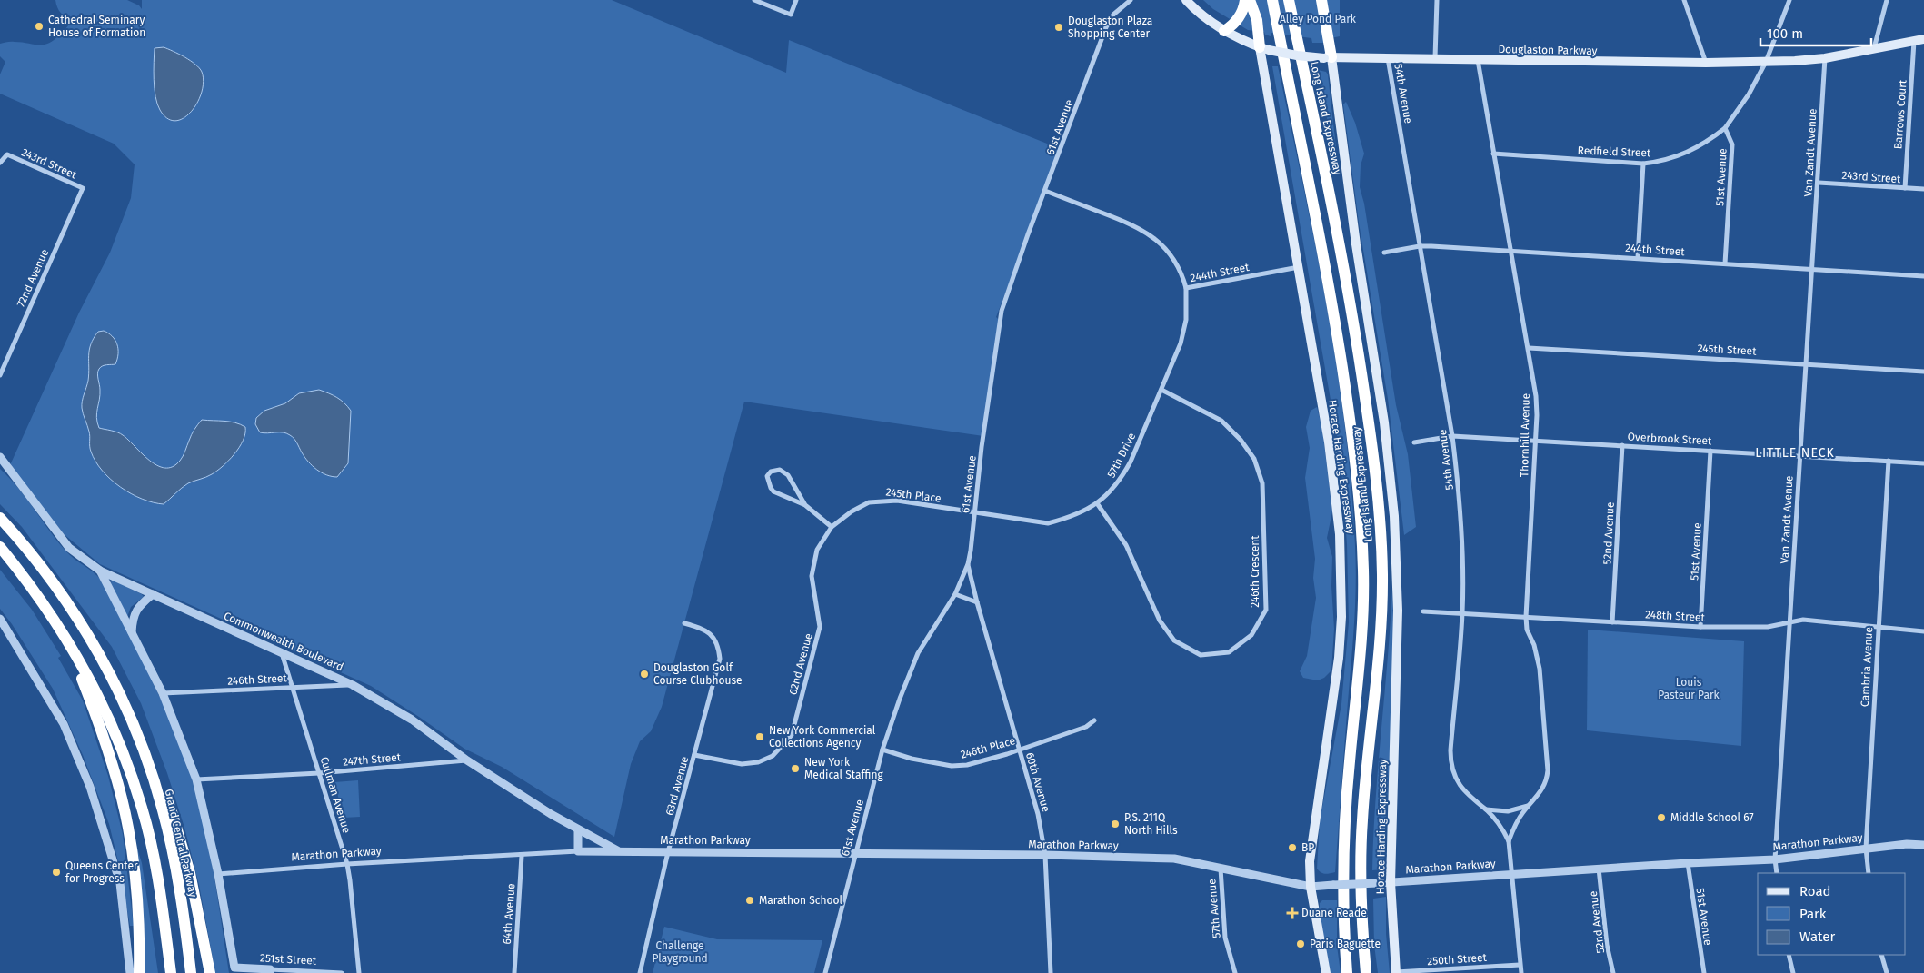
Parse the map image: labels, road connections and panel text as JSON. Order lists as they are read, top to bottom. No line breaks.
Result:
{"streets":{"highway":["Long Island Expressway","Grand Central Parkway"],"main road":["Douglaston Parkway","Horace Harding Expressway"],"street":["54th Avenue","Barrows Court","61st Avenue","Redfield Street","Van Zandt Avenue","243rd Street","51st Avenue","244th Street","72nd Avenue","245th Street","Thornhill Avenue","Overbrook Street","57th Drive","245th Place","52nd Avenue","246th Crescent","248th Street","Commonwealth Boulevard","62nd Avenue","Cambria Avenue","246th Street","246th Place","247th Street","60th Avenue","63rd Avenue","Cullman Avenue","Marathon Parkway","57th Avenue","64th Avenue","251st Street","250th Street"]},"crossings":[["Douglaston Parkway","54th Avenue"],["Douglaston Parkway","Barrows Court"],["Douglaston Parkway","Van Zandt Avenue"],["Douglaston Parkway","Thornhill Avenue"],["Douglaston Parkway","Horace Harding Expressway"],["54th Avenue","244th Street"],["54th Avenue","Thornhill Avenue"],["54th Avenue","Overbrook Street"],["54th Avenue","248th Street"],["Barrows Court","243rd Street"],["61st Avenue","244th Street"],["61st Avenue","57th Drive"],["61st Avenue","245th Place"],["61st Avenue","246th Place"],["61st Avenue","60th Avenue"],["61st Avenue","Marathon Parkway"],["Redfield Street","51st Avenue"],["Redfield Street","Thornhill Avenue"],["Van Zandt Avenue","243rd Street"],["Van Zandt Avenue","244th Street"],["Van Zandt Avenue","245th Street"],["Van Zandt Avenue","Overbrook Street"],["Van Zandt Avenue","248th Street"],["Van Zandt Avenue","Marathon Parkway"],["243rd Street","72nd Avenue"],["51st Avenue","244th Street"],["51st Avenue","Overbrook Street"],["51st Avenue","248th Street"],["51st Avenue","Marathon Parkway"],["244th Street","Thornhill Avenue"],["244th Street","57th Drive"],["244th Street","Horace Harding Expressway"],["245th Street","Thornhill Avenue"],["Thornhill Avenue","Overbrook Street"],["Thornhill Avenue","248th Street"],["Thornhill Avenue","Marathon Parkway"],["Thornhill Avenue","250th Street"],["Overbrook Street","52nd Avenue"],["Overbrook Street","Cambria Avenue"],["57th Drive","245th Place"],["57th Drive","246th Crescent"],["Horace Harding Expressway","Marathon Parkway"],["Horace Harding Expressway","250th Street"],["245th Place","62nd Avenue"],["52nd Avenue","248th Street"],["52nd Avenue","Marathon Parkway"],["248th Street","Cambria Avenue"],["Commonwealth Boulevard","246th Street"],["Commonwealth Boulevard","247th Street"],["Commonwealth Boulevard","Cullman Avenue"],["Commonwealth Boulevard","Marathon Parkway"],["62nd Avenue","63rd Avenue"],["Cambria Avenue","Marathon Parkway"],["246th Street","Cullman Avenue"],["246th Place","60th Avenue"],["247th Street","Cullman Avenue"],["60th Avenue","Marathon Parkway"],["63rd Avenue","Marathon Parkway"],["Cullman Avenue","Marathon Parkway"],["Marathon Parkway","57th Avenue"],["Marathon Parkway","64th Avenue"],["Marathon Parkway","251st Street"]],"districts":["LITTLE NECK"],"parks":["Alley Pond Park","Louis Pasteur Park","Challenge Playground"],"places":{"other":["Cathedral Seminary House of Formation","Douglaston Plaza Shopping Center","Douglaston Golf Course Clubhouse","New York Commercial Collections Agency","New York Medical Staffing","Middle School 67","P.S. 211Q North Hills","BP","Queens Center for Progress","Marathon School","Paris Baguette"],"health":["Duane Reade"]},"legend":["Road","Park","Water"],"scale_bar":"100 m"}
